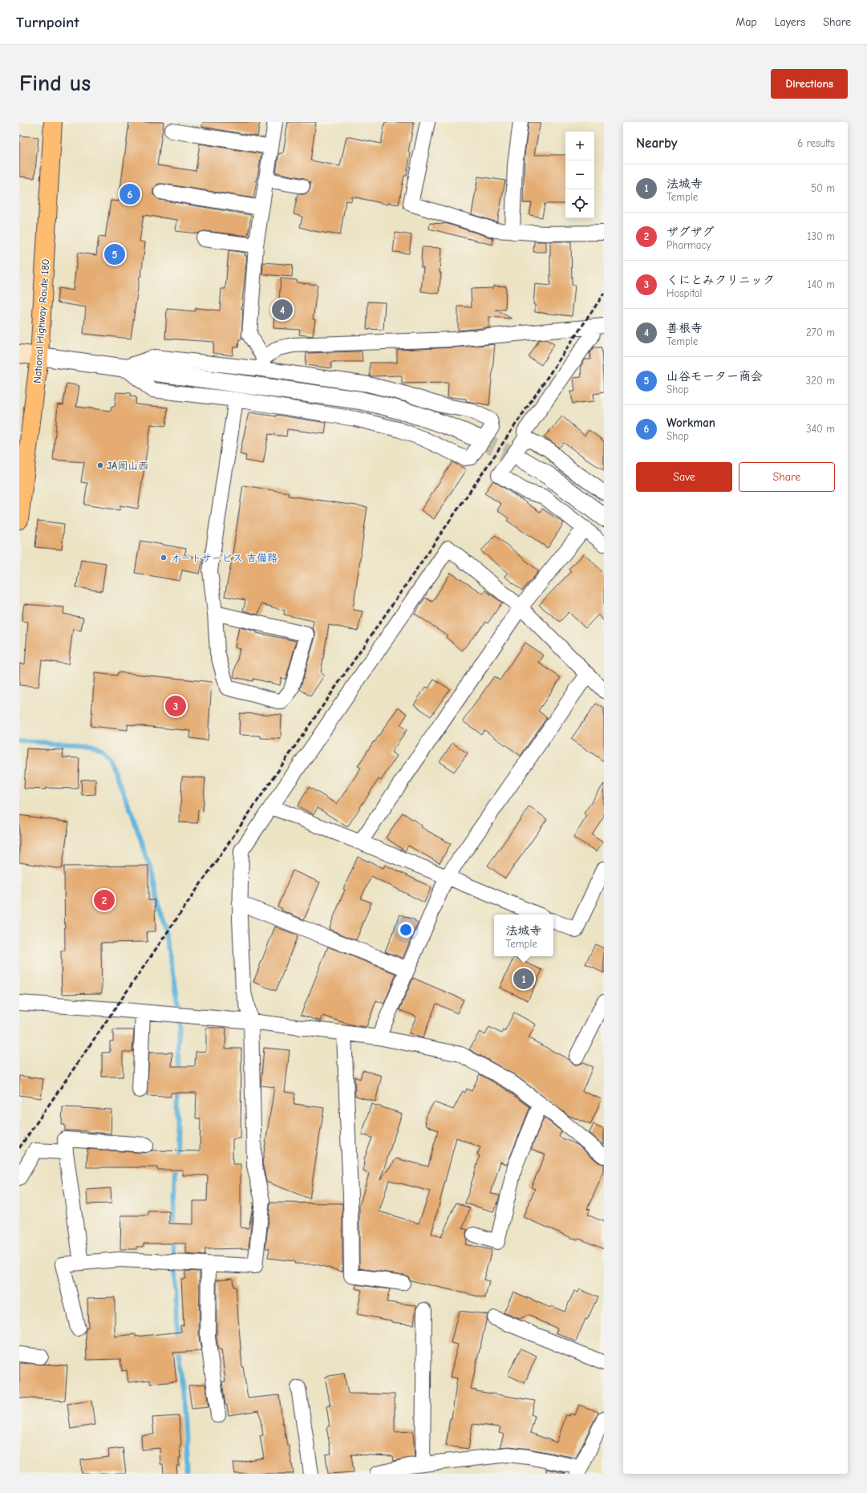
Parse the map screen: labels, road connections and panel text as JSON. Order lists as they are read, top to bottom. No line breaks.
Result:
{"streets":{"highway":["National Highway Route 180"]},"places":["JA岡山西","オートサービス 吉備路"],"page":{"header":"Turnpoint","nav":["Map","Layers","Share"],"buttons":["Directions",["Save","Share"]],"title":"Find us","heading":["Nearby","6 results"],"map_buttons":["+","−"],"list":[{"mark":"1","name":"法城寺","note":"Temple","value":"50 m"},{"mark":"2","name":"ザグザグ","note":"Pharmacy","value":"130 m"},{"mark":"3","name":"くにとみクリニック","note":"Hospital","value":"140 m"},{"mark":"4","name":"善根寺","note":"Temple","value":"270 m"},{"mark":"5","name":"山谷モーター商会","note":"Shop","value":"320 m"},{"mark":"6","name":"Workman","note":"Shop","value":"340 m"}],"pins":["6","5","4","3","2","1"],"popup":["法城寺","Temple"]}}
